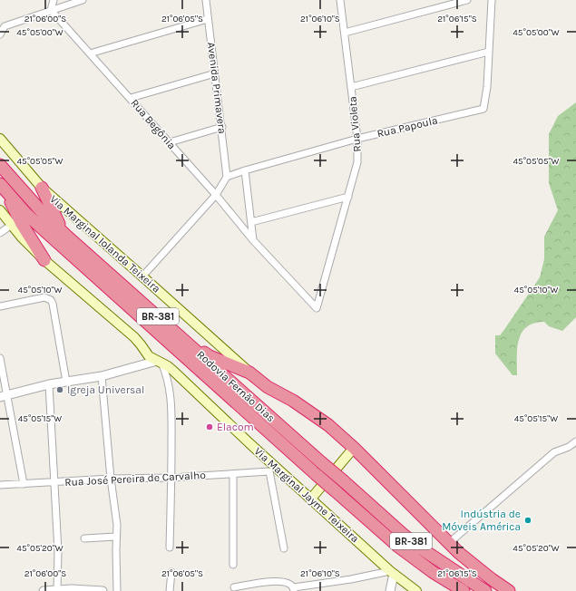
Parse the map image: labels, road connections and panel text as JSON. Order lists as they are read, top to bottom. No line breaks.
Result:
{"streets":{"highway":["BR-381","Rodovia Fernão Dias"],"main road":["Via Marginal Iolanda Teixeira","Via Marginal Jayme Teixeira"],"street":["Avenida Primavera","Rua Begônia","Rua Violeta","Rua Papoula","Rua José Pereira de Carvalho"]},"crossings":[["Avenida Primavera","Rua Papoula"],["Rua Begônia","Rua Violeta"],["Rua Violeta","Rua Papoula"]],"places":["Igreja Universal","Elacom","Indústria de Móveis América"],"coordinates":["21°06'00\"S","21°06'05\"S","21°06'10\"S","21°06'15\"S","45°05'00\"W","45°05'05\"W","45°05'10\"W","45°05'15\"W","45°05'20\"W"]}
